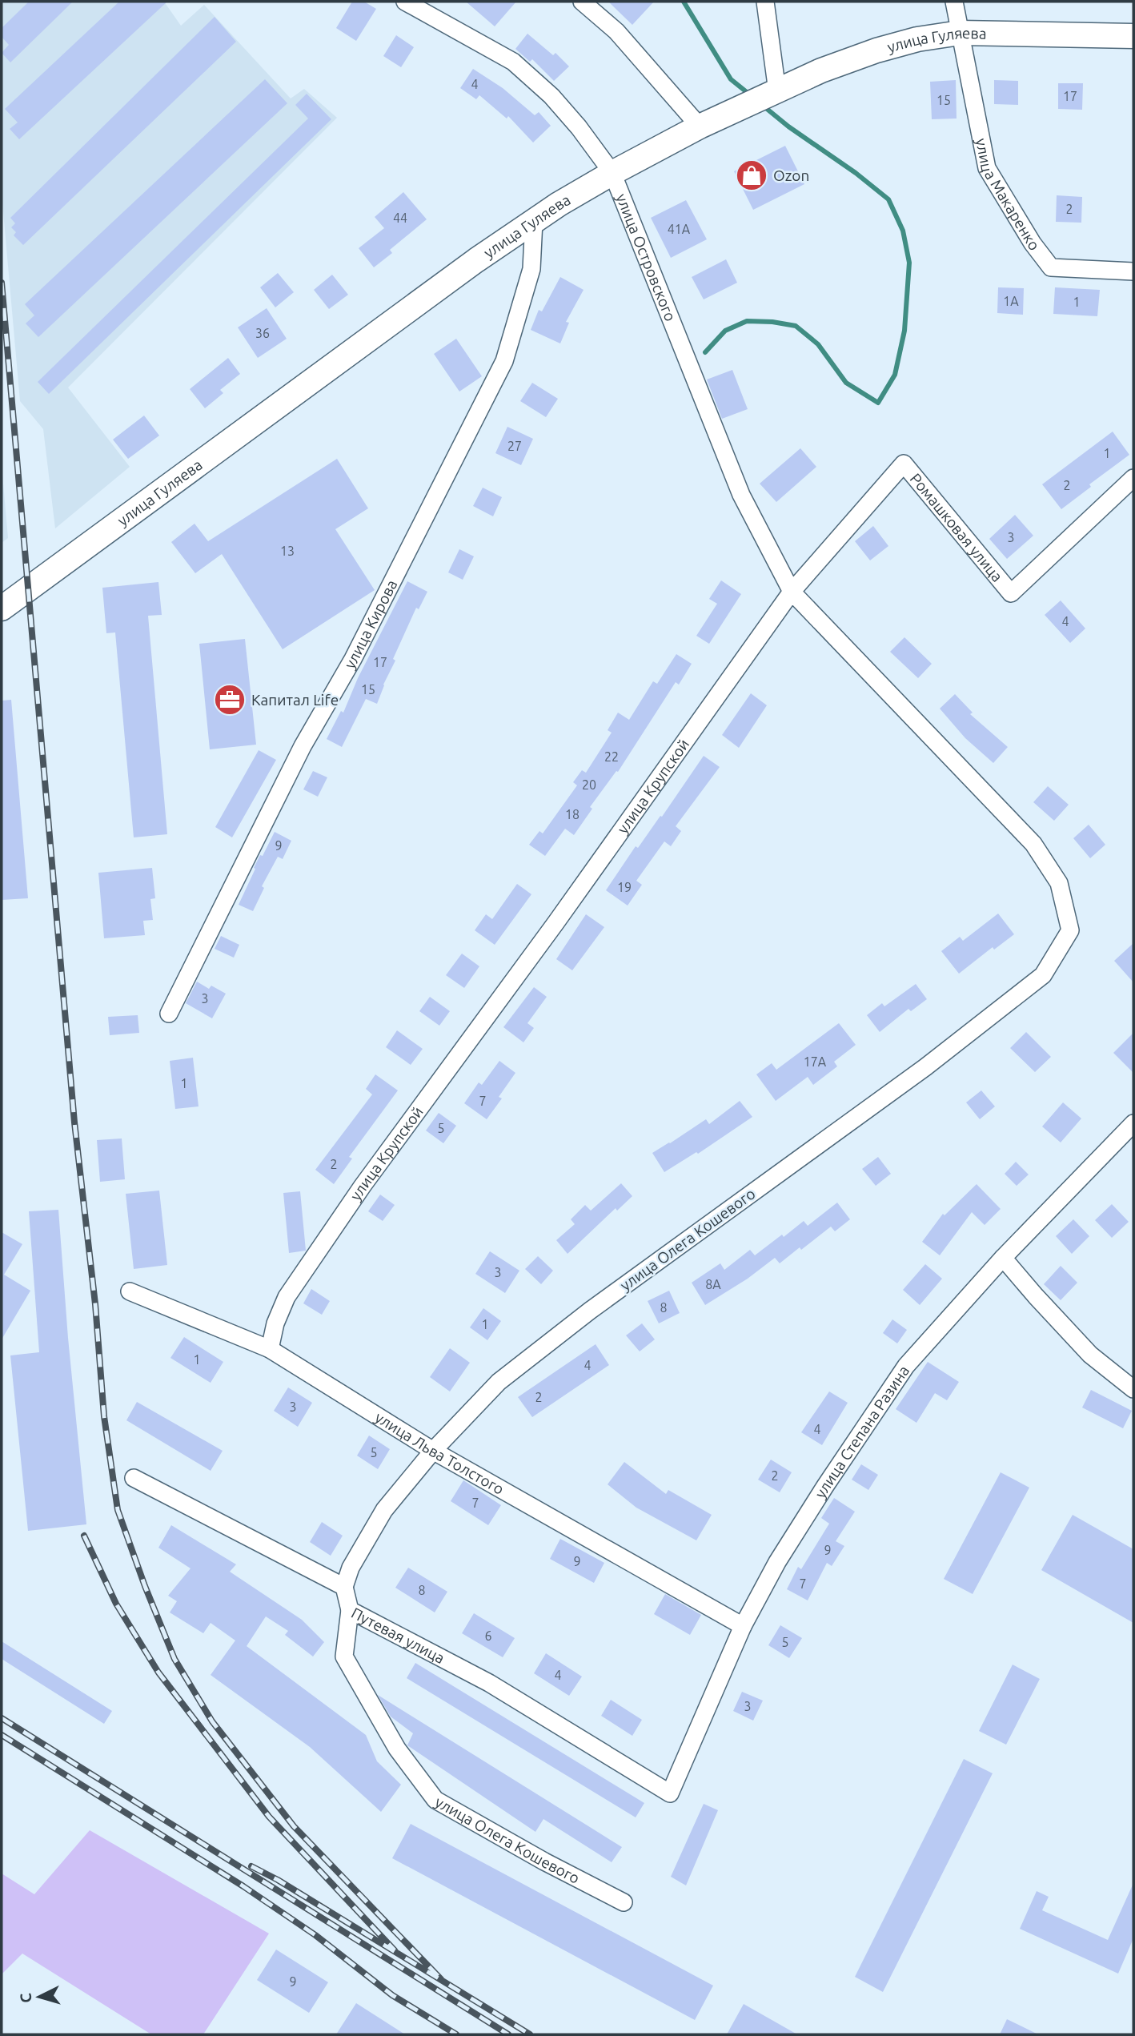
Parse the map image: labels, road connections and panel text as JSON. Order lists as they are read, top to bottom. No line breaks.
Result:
{"streets":{"main road":["улица Гуляева"],"street":["улица Макаренко","улица Островского","Ромашковая улица","улица Кирова","улица Крупской","улица Олега Кошевого","улица Степана Разина","улица Льва Толстого","Путевая улица"]},"crossings":[["улица Гуляева","улица Макаренко"],["улица Гуляева","улица Островского"],["улица Гуляева","улица Кирова"],["улица Островского","Ромашковая улица"],["улица Островского","улица Крупской"],["улица Островского","улица Олега Кошевого"],["Ромашковая улица","улица Крупской"],["Ромашковая улица","улица Олега Кошевого"],["улица Крупской","улица Олега Кошевого"],["улица Крупской","улица Льва Толстого"],["улица Олега Кошевого","улица Льва Толстого"],["улица Олега Кошевого","Путевая улица"],["улица Степана Разина","улица Льва Толстого"],["улица Степана Разина","Путевая улица"]],"places":{"shop":["Ozon"],"office":["Капитал Life"]},"house_numbers":["4","17","15","2","44","41А","1А","1","36","27","1","2","3","13","4","17","15","22","20","18","9","19","3","17А","1","7","5","2","3","8А","8","1","1","4","2","3","4","5","2","7","9","9","7","8","6","5","4","3","9"],"north":"left"}
